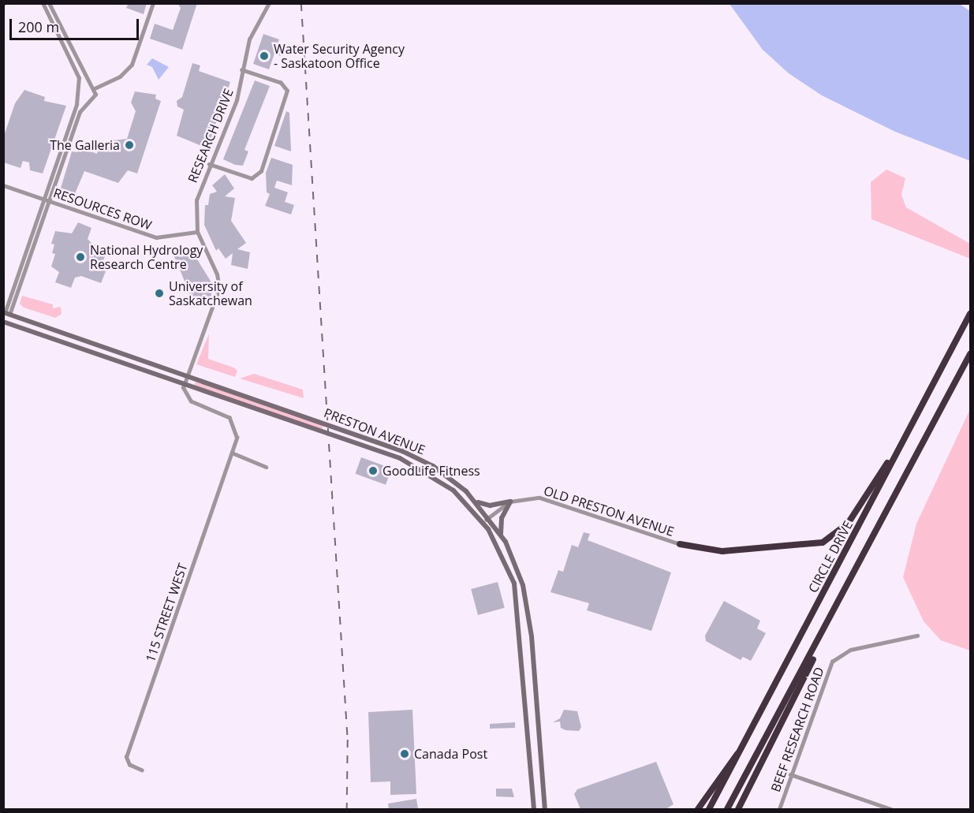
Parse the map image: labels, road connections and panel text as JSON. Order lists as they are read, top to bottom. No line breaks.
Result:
{"streets":{"highway":["CIRCLE DRIVE"],"main road":["PRESTON AVENUE"],"street":["RESEARCH DRIVE","RESOURCES ROW","OLD PRESTON AVENUE","115 STREET WEST","BEEF RESEARCH ROAD"]},"crossings":[["RESEARCH DRIVE","RESOURCES ROW"],["RESEARCH DRIVE","PRESTON AVENUE"],["RESEARCH DRIVE","115 STREET WEST"],["PRESTON AVENUE","OLD PRESTON AVENUE"],["PRESTON AVENUE","115 STREET WEST"]],"places":["Water Security Agency - Saskatoon Office","The Galleria","National Hydrology Research Centre","University of Saskatchewan","GoodLife Fitness","Canada Post"],"scale_bar":"200 m"}
